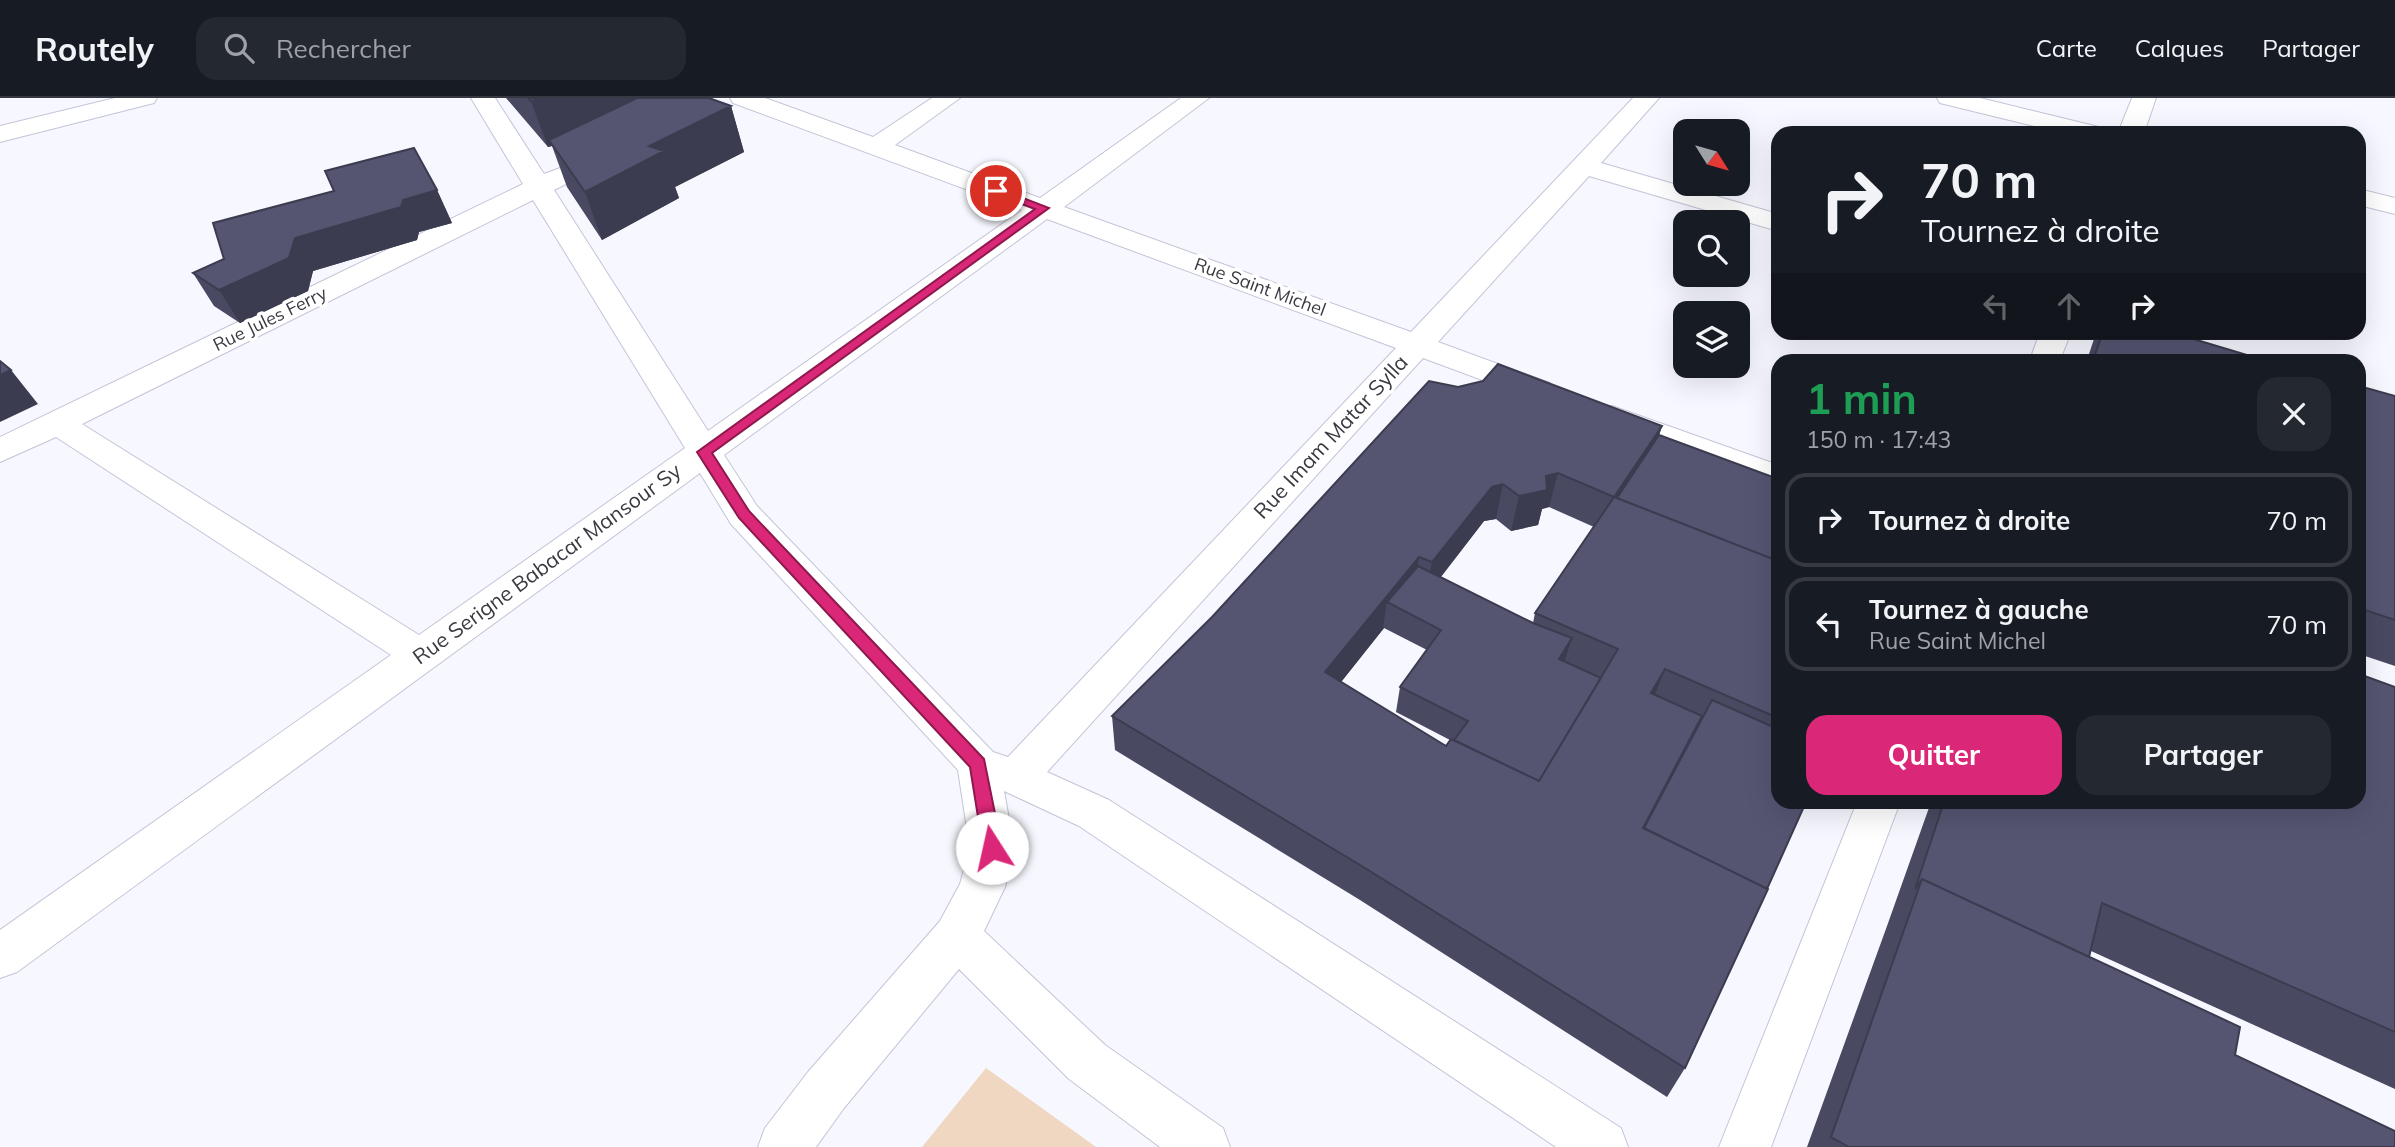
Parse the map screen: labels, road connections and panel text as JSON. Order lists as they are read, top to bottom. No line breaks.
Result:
{"streets":{"street":["Rue Saint Michel","Rue Jules Ferry","Rue Imam Matar Sylla","Rue Serigne Babacar Mansour Sy"]},"crossings":[["Rue Saint Michel","Rue Imam Matar Sylla"],["Rue Saint Michel","Rue Serigne Babacar Mansour Sy"]],"north":"bottom right","page":{"header":"Routely","search":"Rechercher","nav":["Carte","Calques","Partager"],"turn":["70 m","Tournez à droite"],"heading":["1 min","150 m · 17:43"],"list":[{"name":"Tournez à droite","value":"70 m"},{"name":"Tournez à gauche","note":"Rue Saint Michel","value":"70 m"}],"buttons":["Quitter","Partager"]}}
